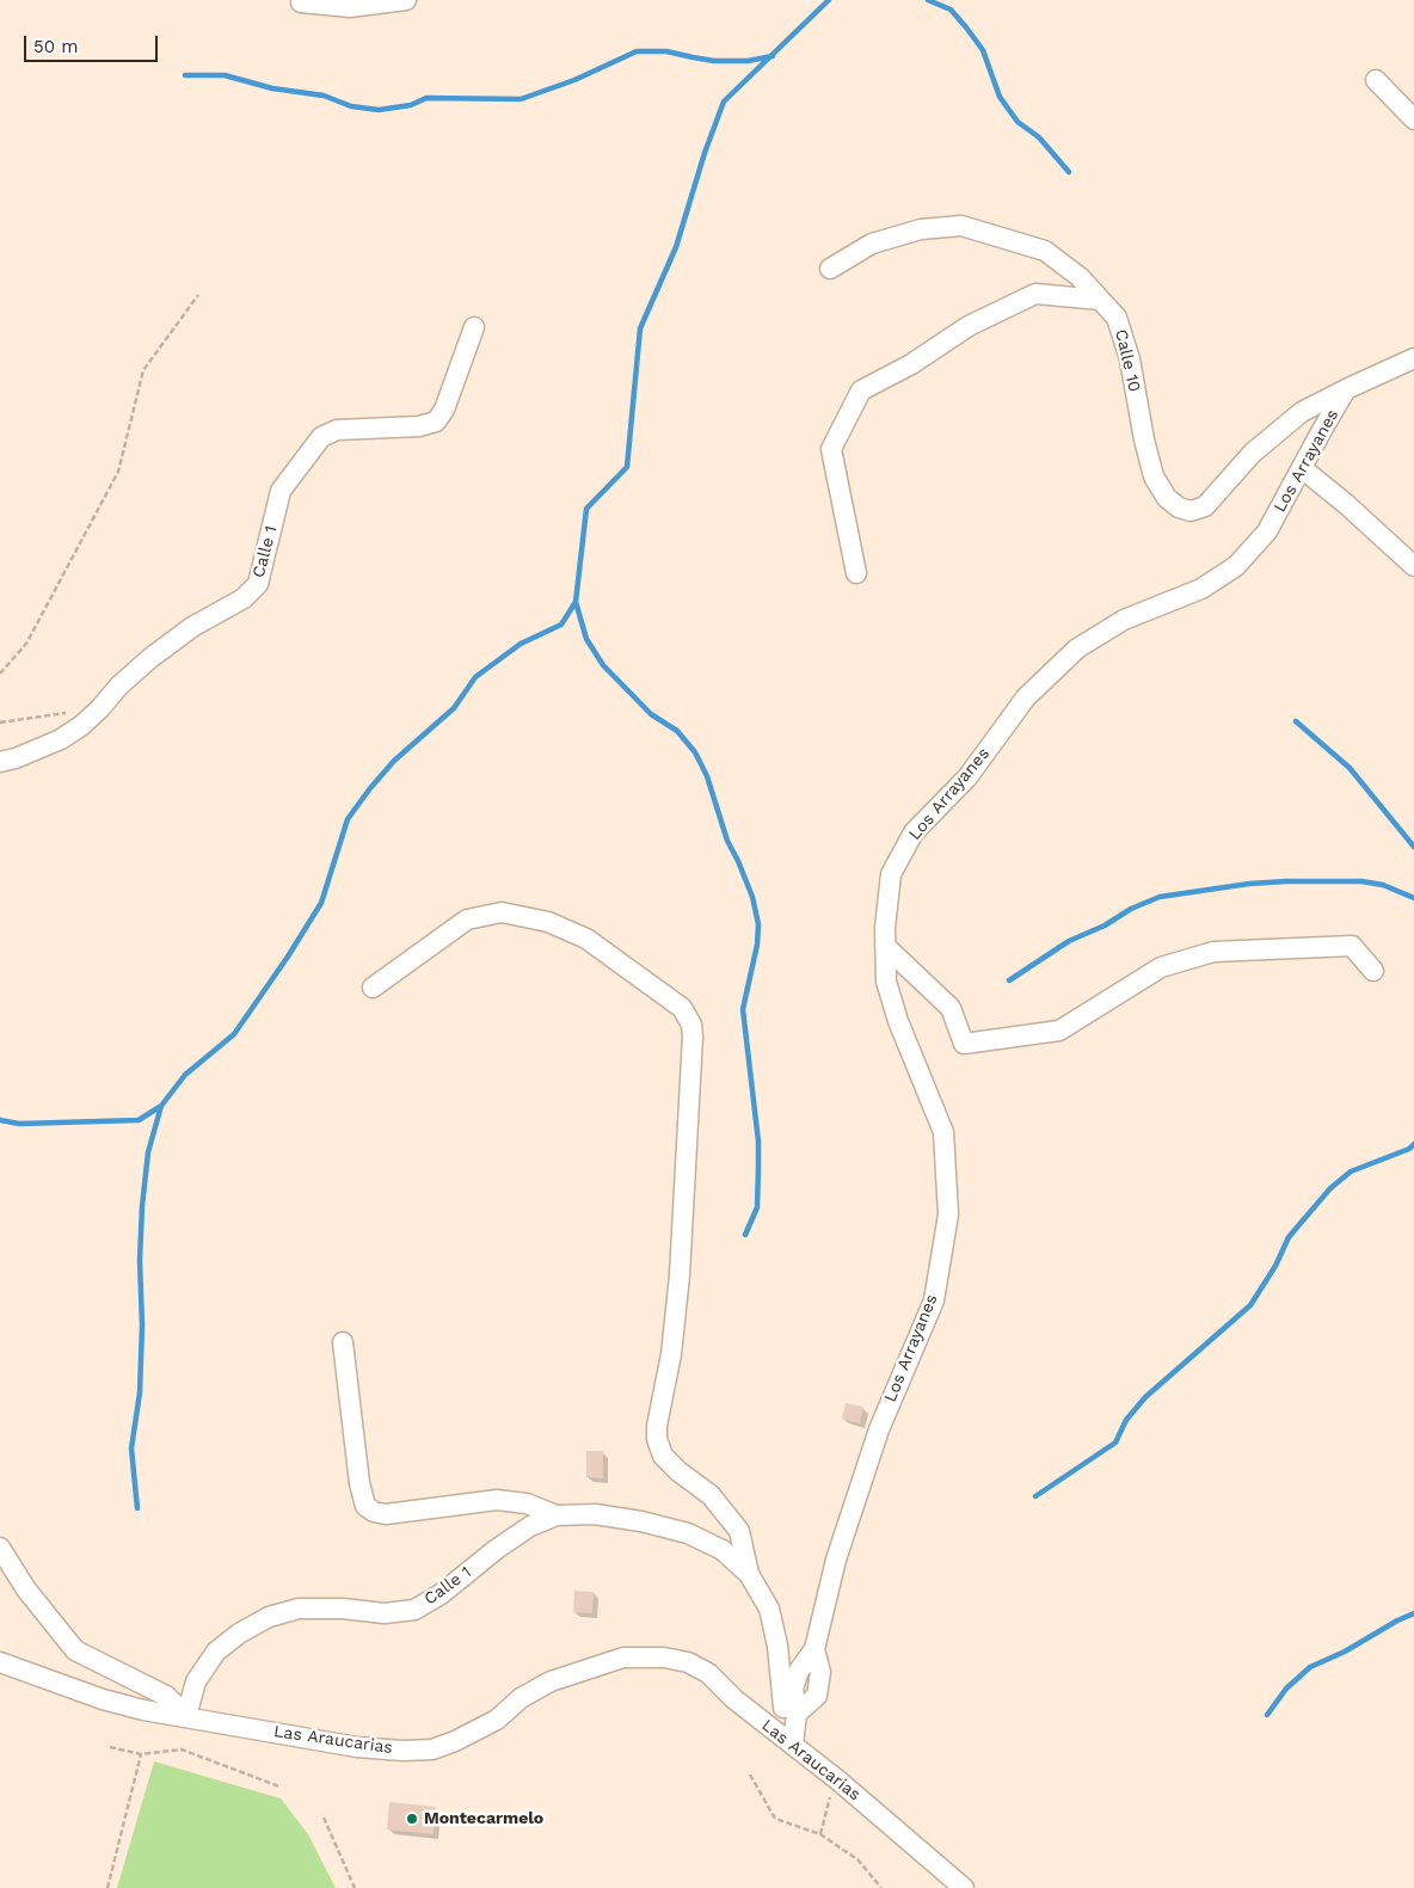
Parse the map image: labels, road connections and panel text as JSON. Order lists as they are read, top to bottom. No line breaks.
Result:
{"streets":{"street":["Calle 10","Los Arrayanes","Calle 1","Las Araucarias"]},"crossings":[["Calle 10","Los Arrayanes"],["Los Arrayanes","Calle 1"],["Los Arrayanes","Las Araucarias"],["Calle 1","Las Araucarias"]],"places":["Montecarmelo"],"scale_bar":"50 m"}
